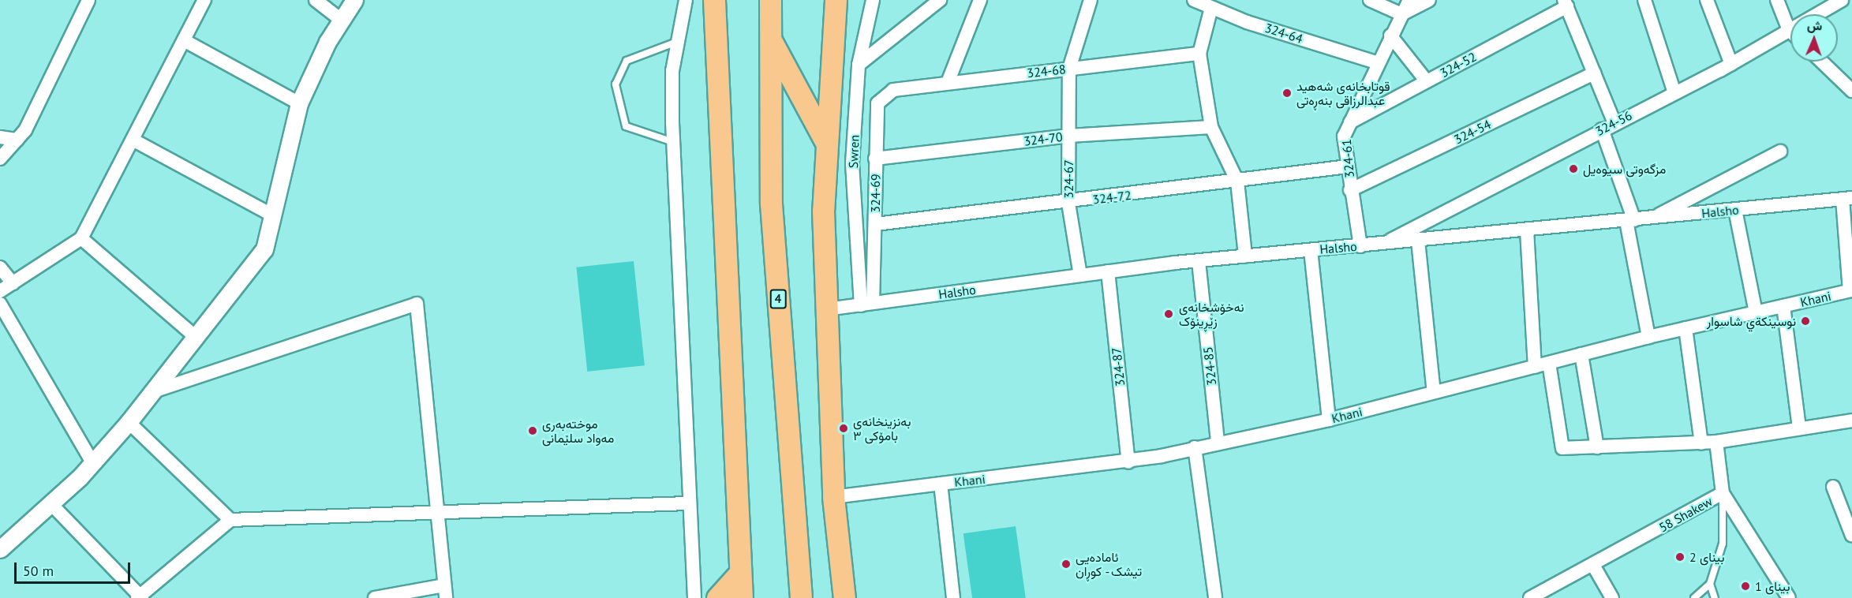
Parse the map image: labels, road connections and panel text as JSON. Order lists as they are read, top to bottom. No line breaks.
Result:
{"streets":{"highway":["4"],"street":["324-64","324-52","324-68","324-56","324-54","324-70","Swren","324-61","324-67","324-69","324-72","Halsho","Khani","324-85","324-87","58 Shakew"]},"crossings":[["324-64","324-61"],["324-52","324-61"],["324-68","324-67"],["324-68","324-69"],["324-56","Halsho"],["324-54","324-61"],["324-70","324-67"],["324-70","324-69"],["Swren","324-69"],["Swren","Halsho"],["324-61","324-72"],["324-61","Halsho"],["324-67","324-72"],["324-67","Halsho"],["324-69","324-72"],["324-69","Halsho"],["Halsho","324-85"],["Halsho","324-87"],["Khani","324-85"],["Khani","324-87"]],"places":["قوتابخانەی شەهید عبدالرزاقی بنەڕەتی","مزگەوتی سیوەیل","نەخۆشخانەی زێڕینۆک","نوسينكةي شاسوار","بەنزینخانەی بامۆکی ٣","موختەبەری مەواد سلێمانی","بيناى 2","ئامادەیی تیشک - کوڕان","بيناى 1"],"scale_bar":"50 m","north":"top"}
